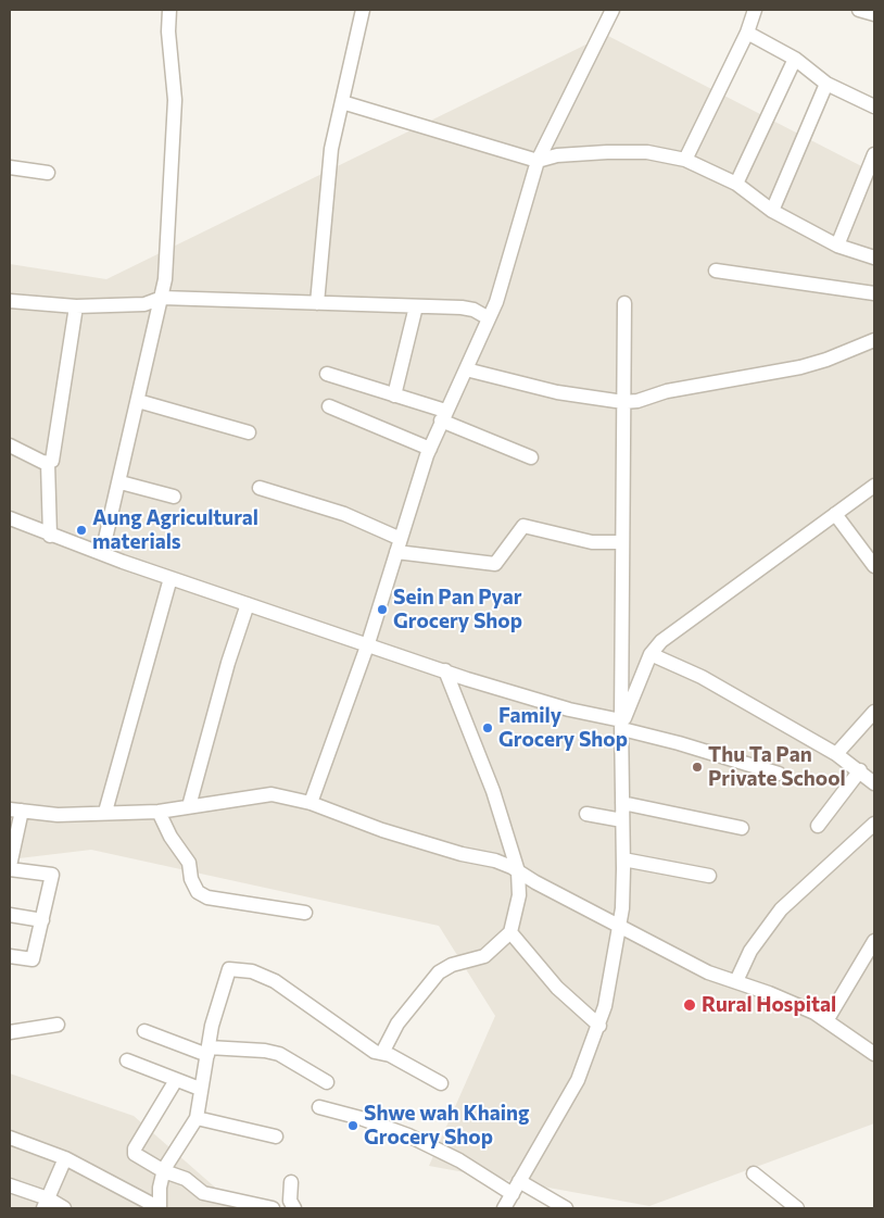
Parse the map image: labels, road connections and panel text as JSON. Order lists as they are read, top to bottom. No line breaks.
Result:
{"places":["Aung Agricultural materials","Sein Pan Pyar Grocery Shop","Family Grocery Shop","Thu Ta Pan Private School","Rural Hospital","Shwe wah Khaing Grocery Shop"]}
